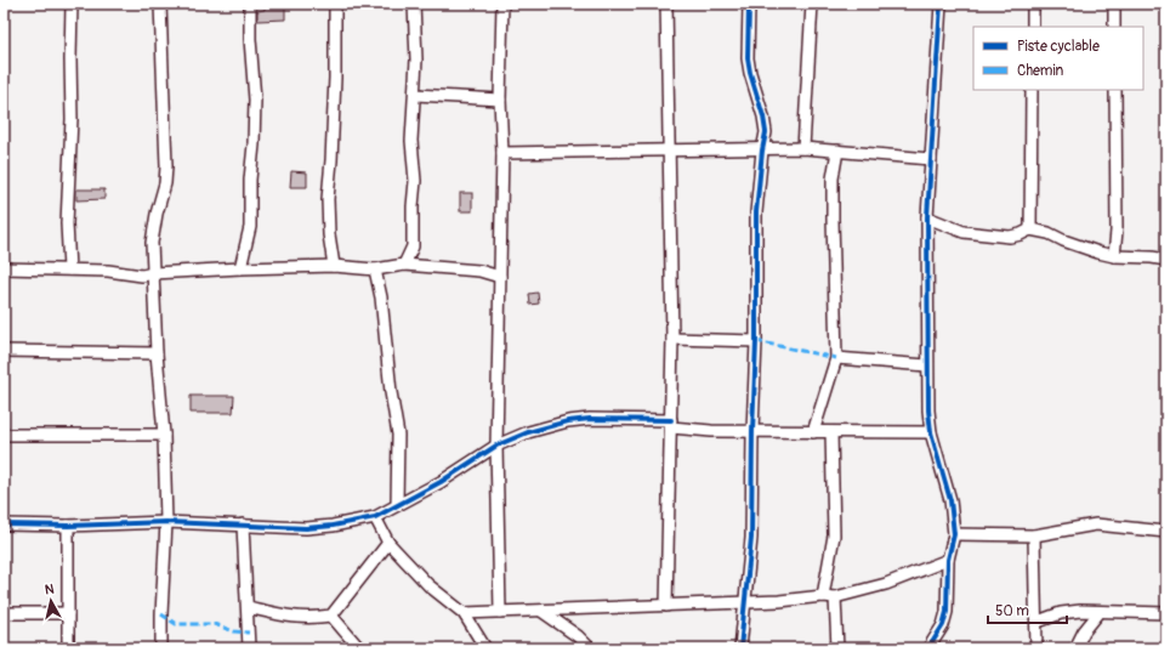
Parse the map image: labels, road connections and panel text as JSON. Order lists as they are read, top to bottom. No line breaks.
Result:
{"legend":["Piste cyclable","Chemin"],"scale_bar":"50 m","north":"top"}
